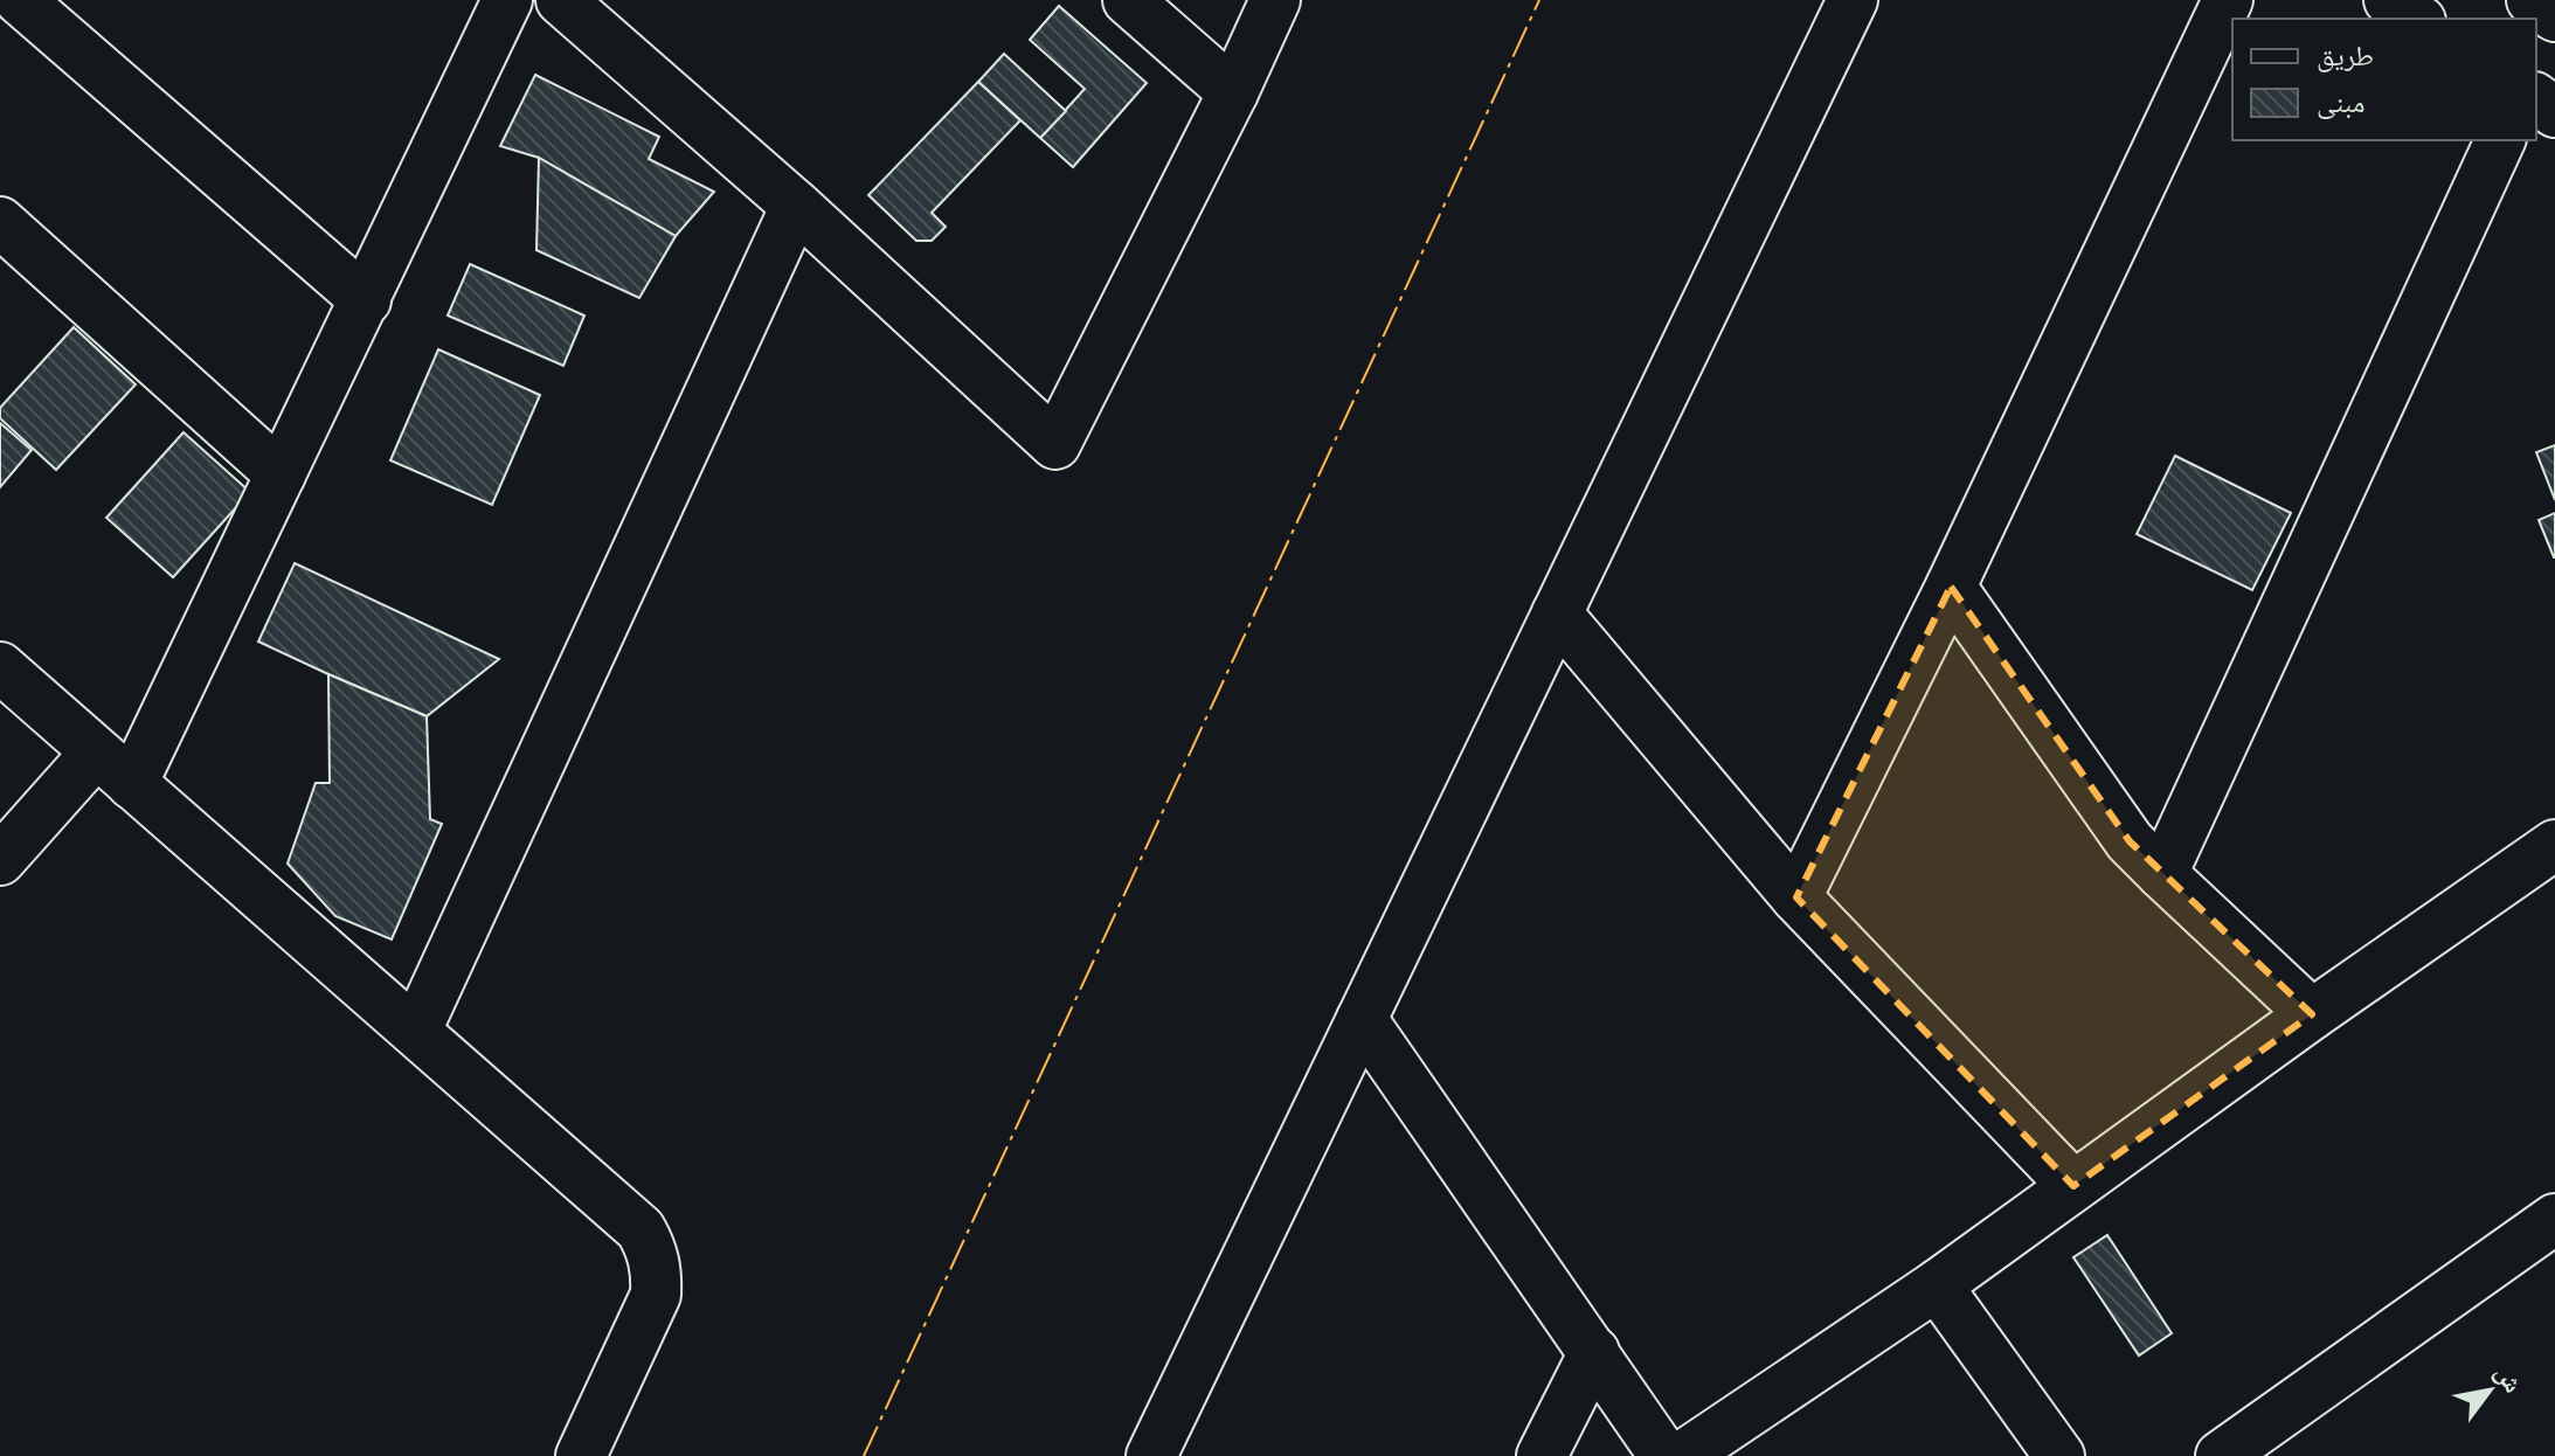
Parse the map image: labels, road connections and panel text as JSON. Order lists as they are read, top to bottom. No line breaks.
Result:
{"legend":["طريق","مبنى"],"north":"top right"}
